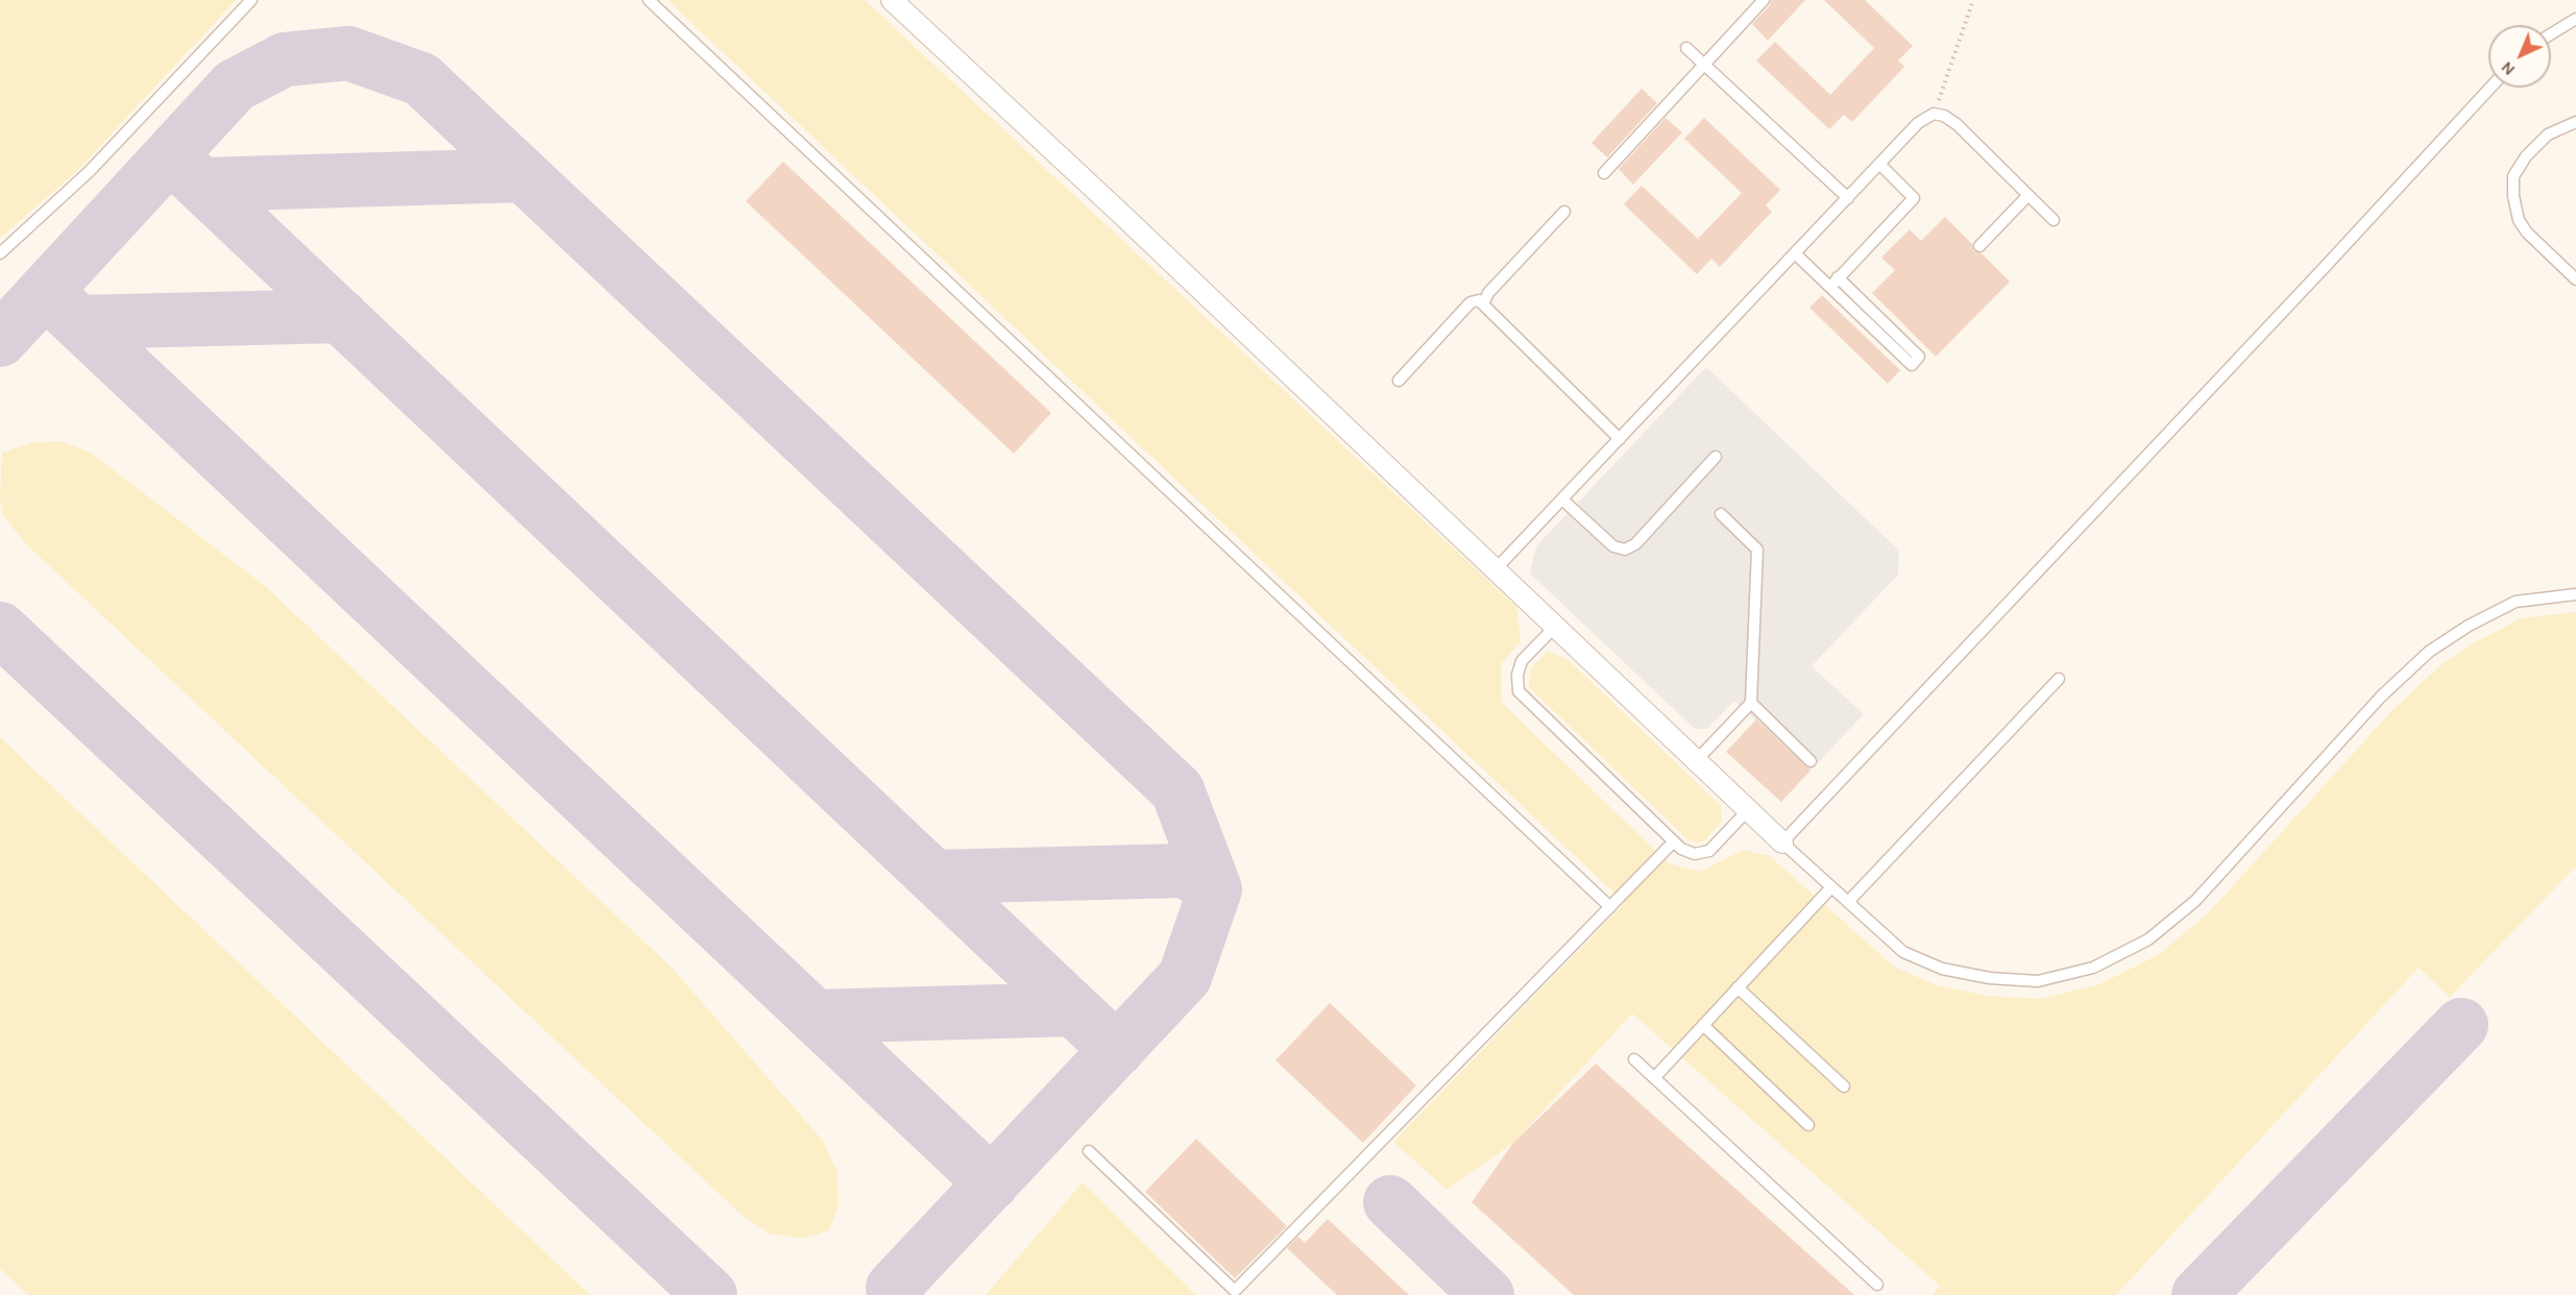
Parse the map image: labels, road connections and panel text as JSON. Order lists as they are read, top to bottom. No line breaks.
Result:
{"north":"bottom left"}
